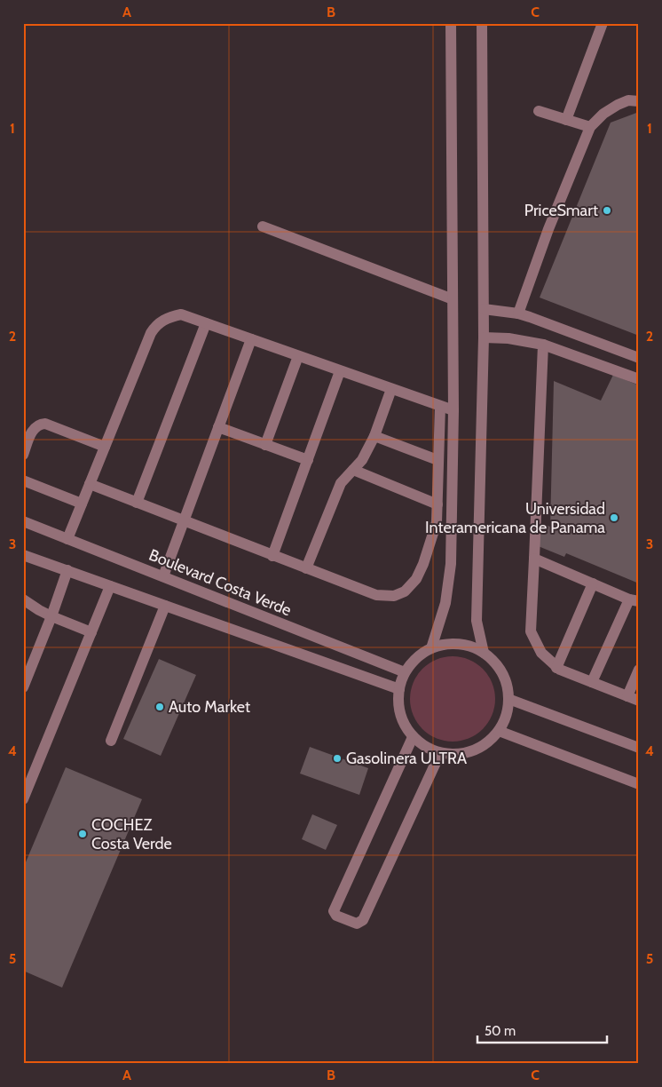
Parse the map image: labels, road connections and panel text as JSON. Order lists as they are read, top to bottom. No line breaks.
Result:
{"streets":{"street":["Boulevard Costa Verde"]},"places":["PriceSmart","Universidad Interamericana de Panama","Auto Market","Gasolinera ULTRA","COCHEZ Costa Verde"],"scale_bar":"50 m","grid":{"columns":["A","B","C"],"rows":["1","2","3","4","5"]}}
